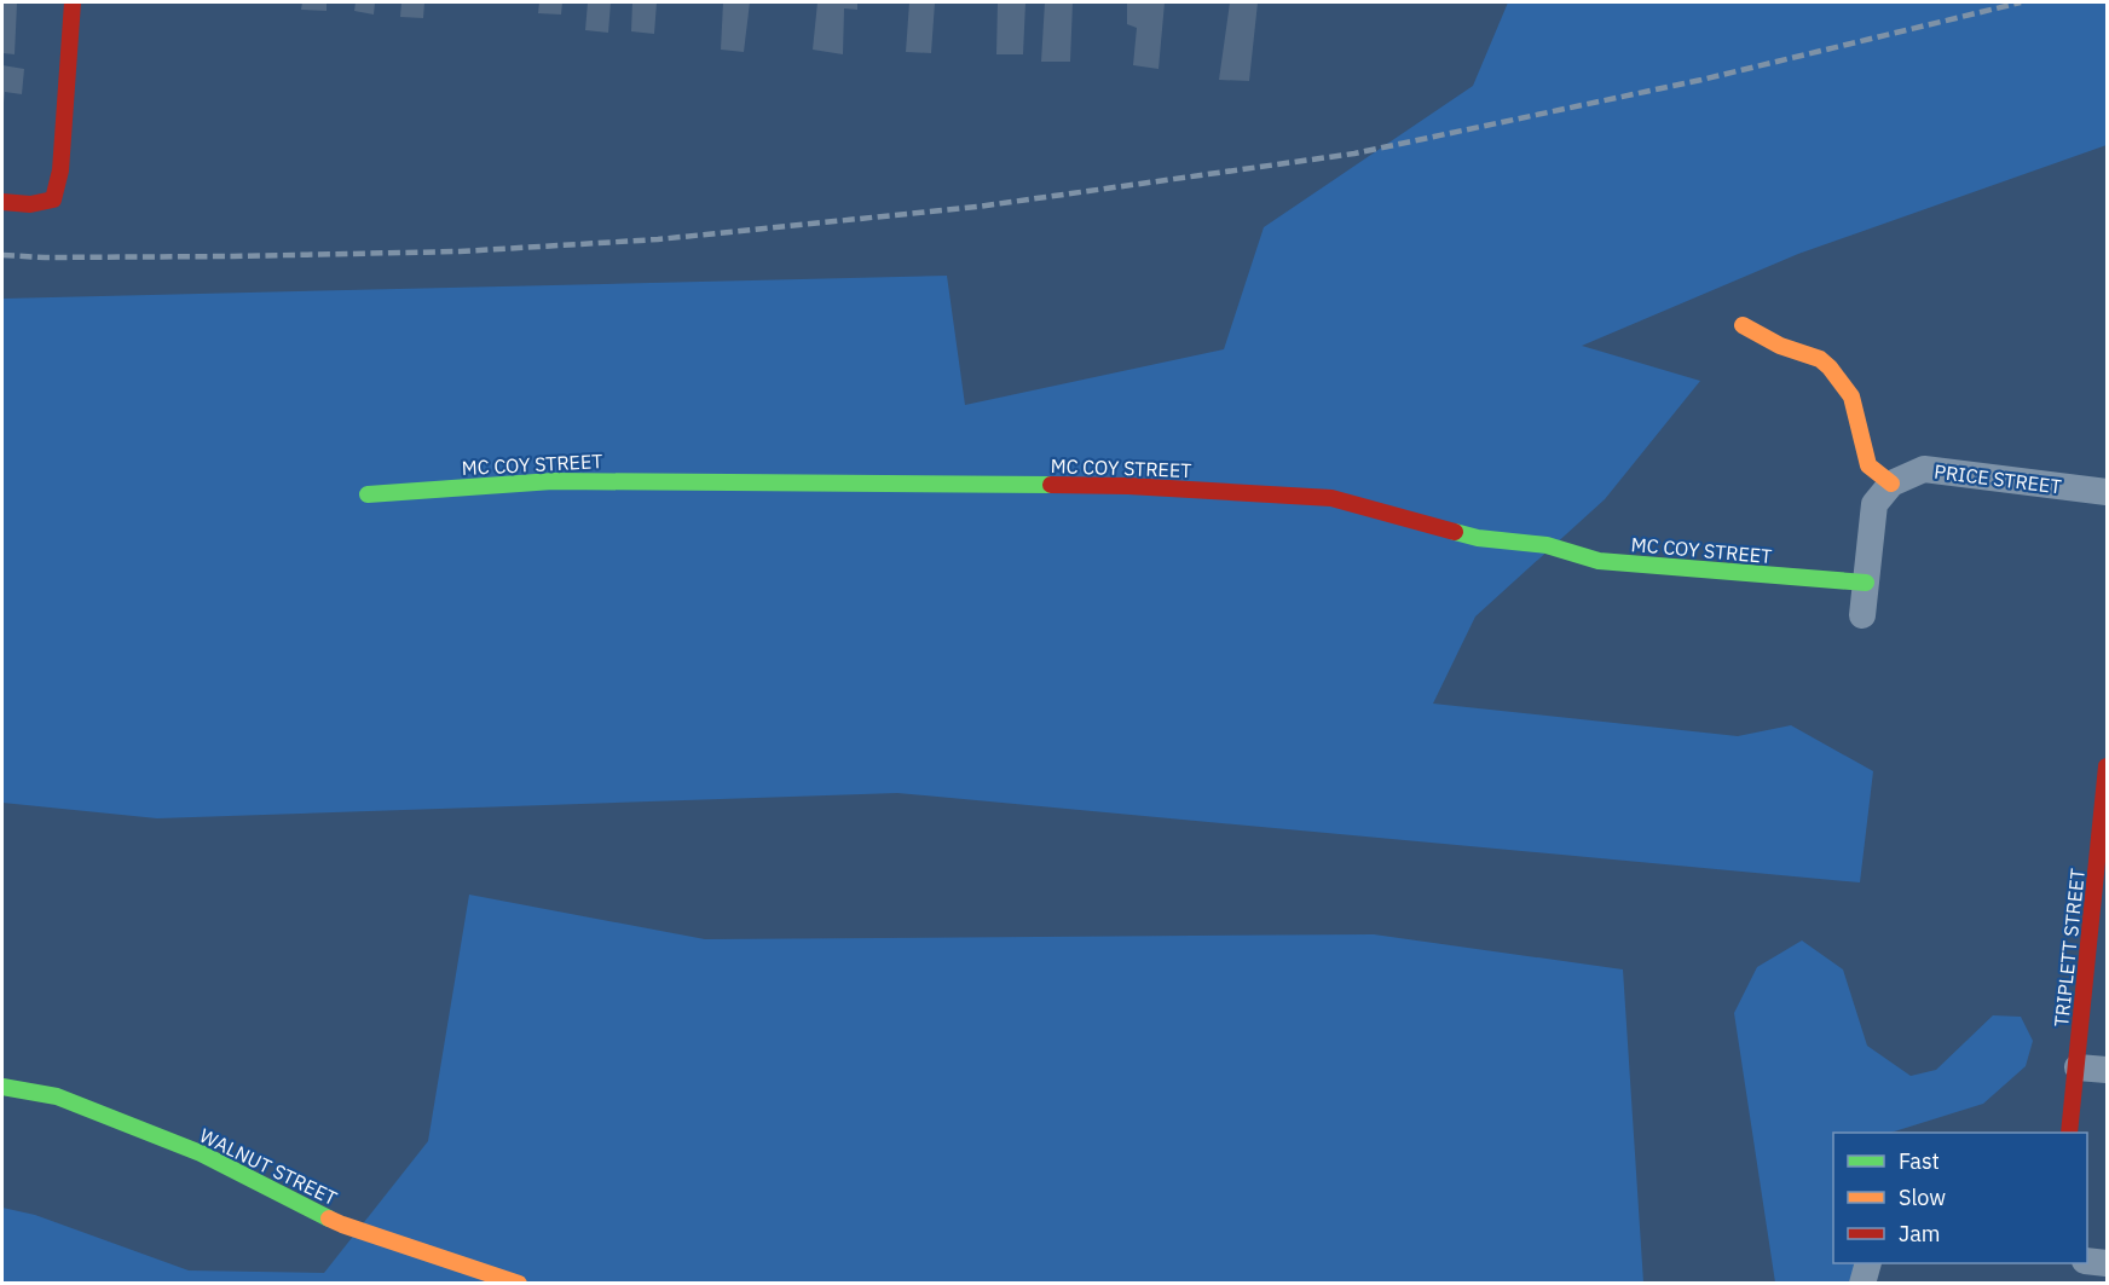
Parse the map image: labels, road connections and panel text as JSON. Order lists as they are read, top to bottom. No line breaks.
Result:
{"streets":{"street":["MC COY STREET","PRICE STREET","TRIPLETT STREET","WALNUT STREET"]},"legend":["Fast","Slow","Jam"]}
